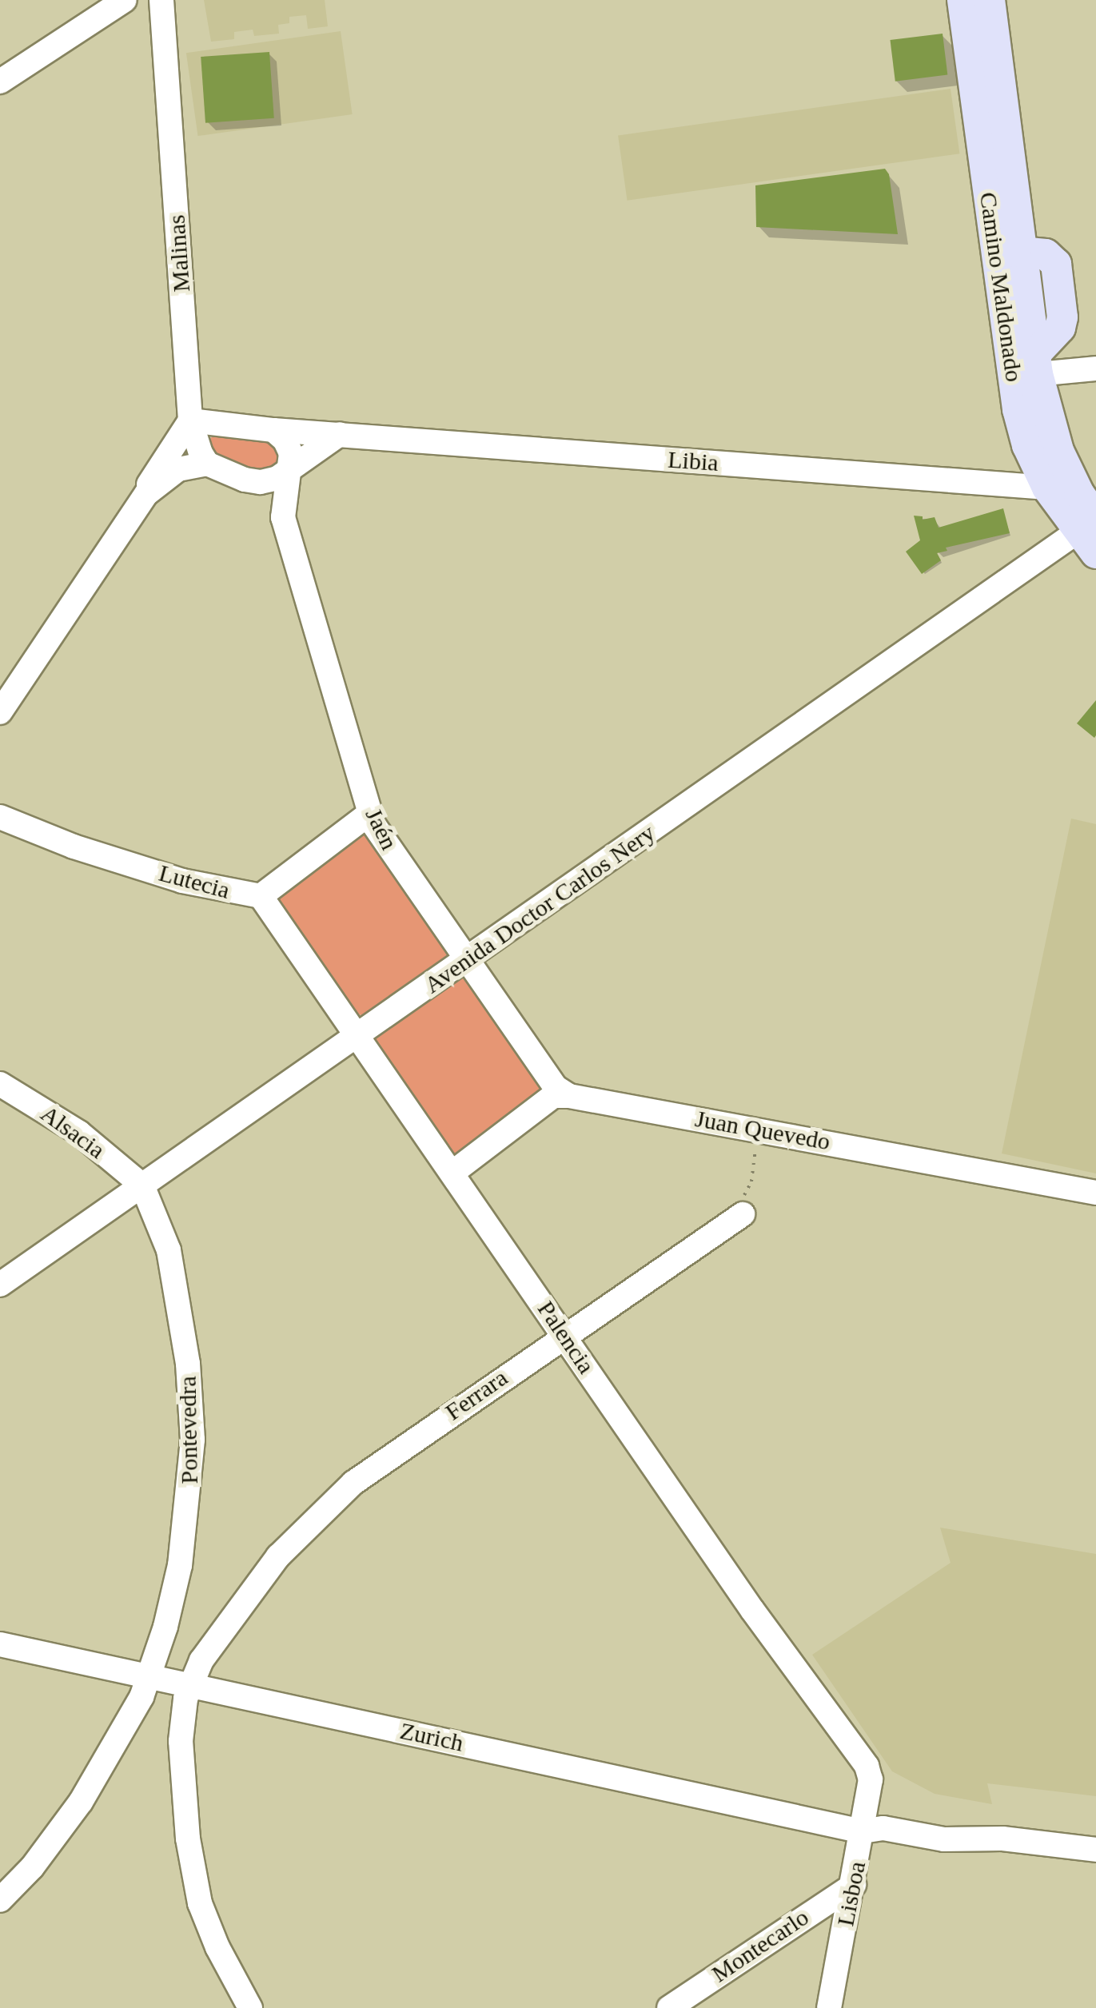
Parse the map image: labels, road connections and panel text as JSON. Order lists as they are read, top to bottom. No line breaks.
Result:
{"streets":{"main road":["Camino Maldonado"],"street":["Malinas","Libia","Jaén","Lutecia","Avenida Doctor Carlos Nery","Juan Quevedo","Alsacia","Palencia","Ferrara","Pontevedra","Zurich","Lisboa","Montecarlo"]},"crossings":[["Malinas","Libia"],["Camino Maldonado","Libia"],["Camino Maldonado","Avenida Doctor Carlos Nery"],["Jaén","Lutecia"],["Jaén","Avenida Doctor Carlos Nery"],["Jaén","Juan Quevedo"],["Lutecia","Palencia"],["Avenida Doctor Carlos Nery","Alsacia"],["Avenida Doctor Carlos Nery","Palencia"],["Avenida Doctor Carlos Nery","Pontevedra"],["Alsacia","Pontevedra"],["Palencia","Ferrara"],["Palencia","Lisboa"],["Ferrara","Zurich"],["Pontevedra","Zurich"],["Zurich","Lisboa"],["Lisboa","Montecarlo"]]}
